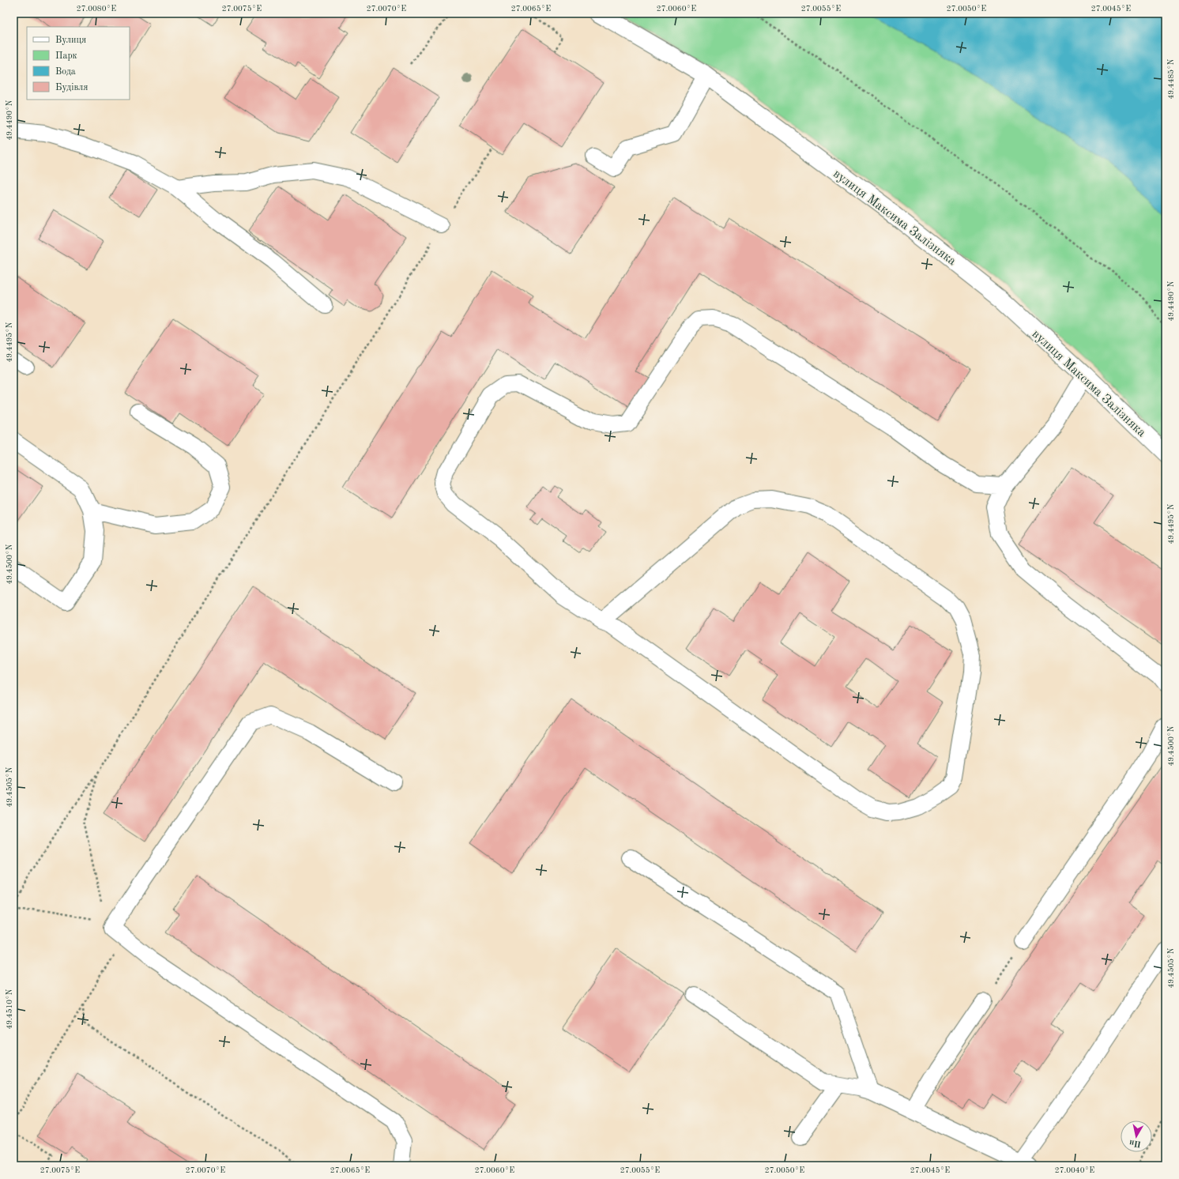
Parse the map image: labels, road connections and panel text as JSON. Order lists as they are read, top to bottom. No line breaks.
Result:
{"streets":{"street":["вулиця Максима Залізняка"]},"legend":["Вулиця","Парк","Вода","Будівля"],"north":"bottom","coordinates":["27.0080°E","27.0075°E","27.0070°E","27.0065°E","27.0060°E","27.0055°E","27.0050°E","27.0045°E","49.4485°N","49.4490°N","49.4495°N","49.4500°N","49.4505°N","49.4510°N","27.0040°E"]}
